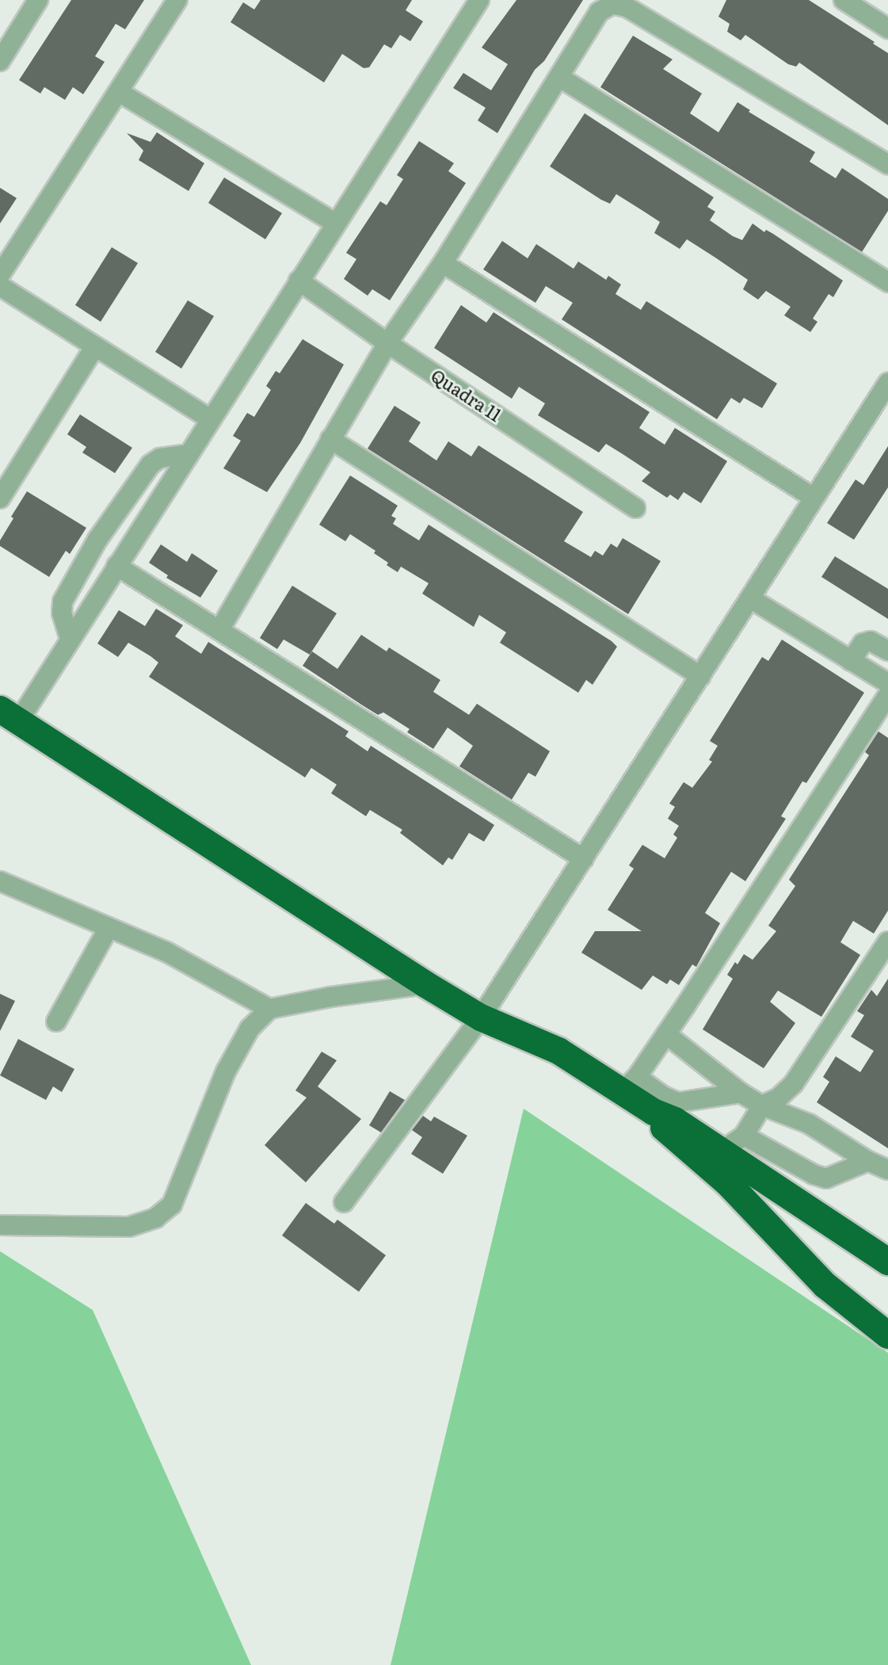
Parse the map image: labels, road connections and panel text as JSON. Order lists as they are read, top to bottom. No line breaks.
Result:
{"streets":{"street":["Quadra 11"]}}
